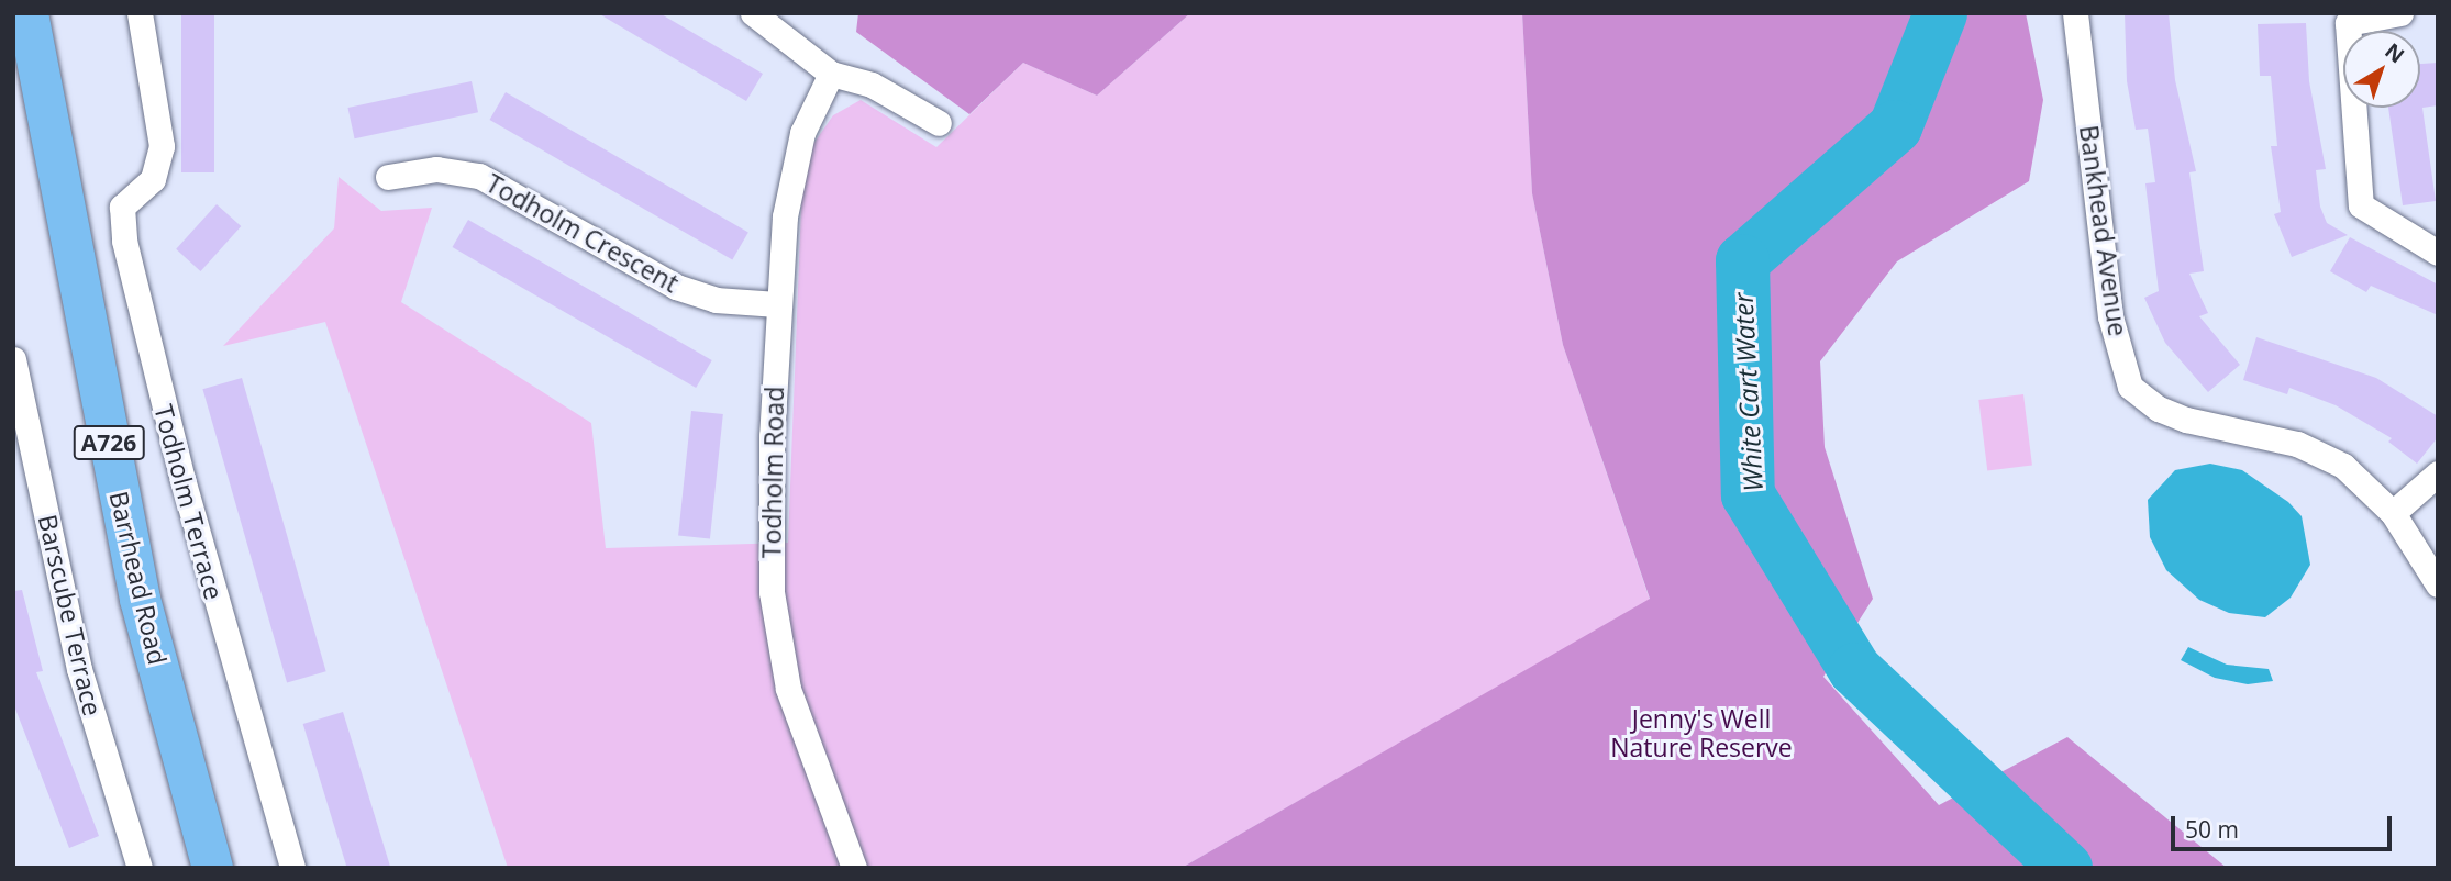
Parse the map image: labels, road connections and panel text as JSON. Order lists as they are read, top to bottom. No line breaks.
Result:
{"streets":{"main road":["A726","Barrhead Road"],"street":["Bankhead Avenue","Todholm Crescent","Todholm Road","Todholm Terrace","Barscube Terrace"]},"crossings":[["Todholm Crescent","Todholm Road"]],"water":["White Cart Water"],"parks":["Jenny's Well Nature Reserve"],"scale_bar":"50 m","north":"top right"}
